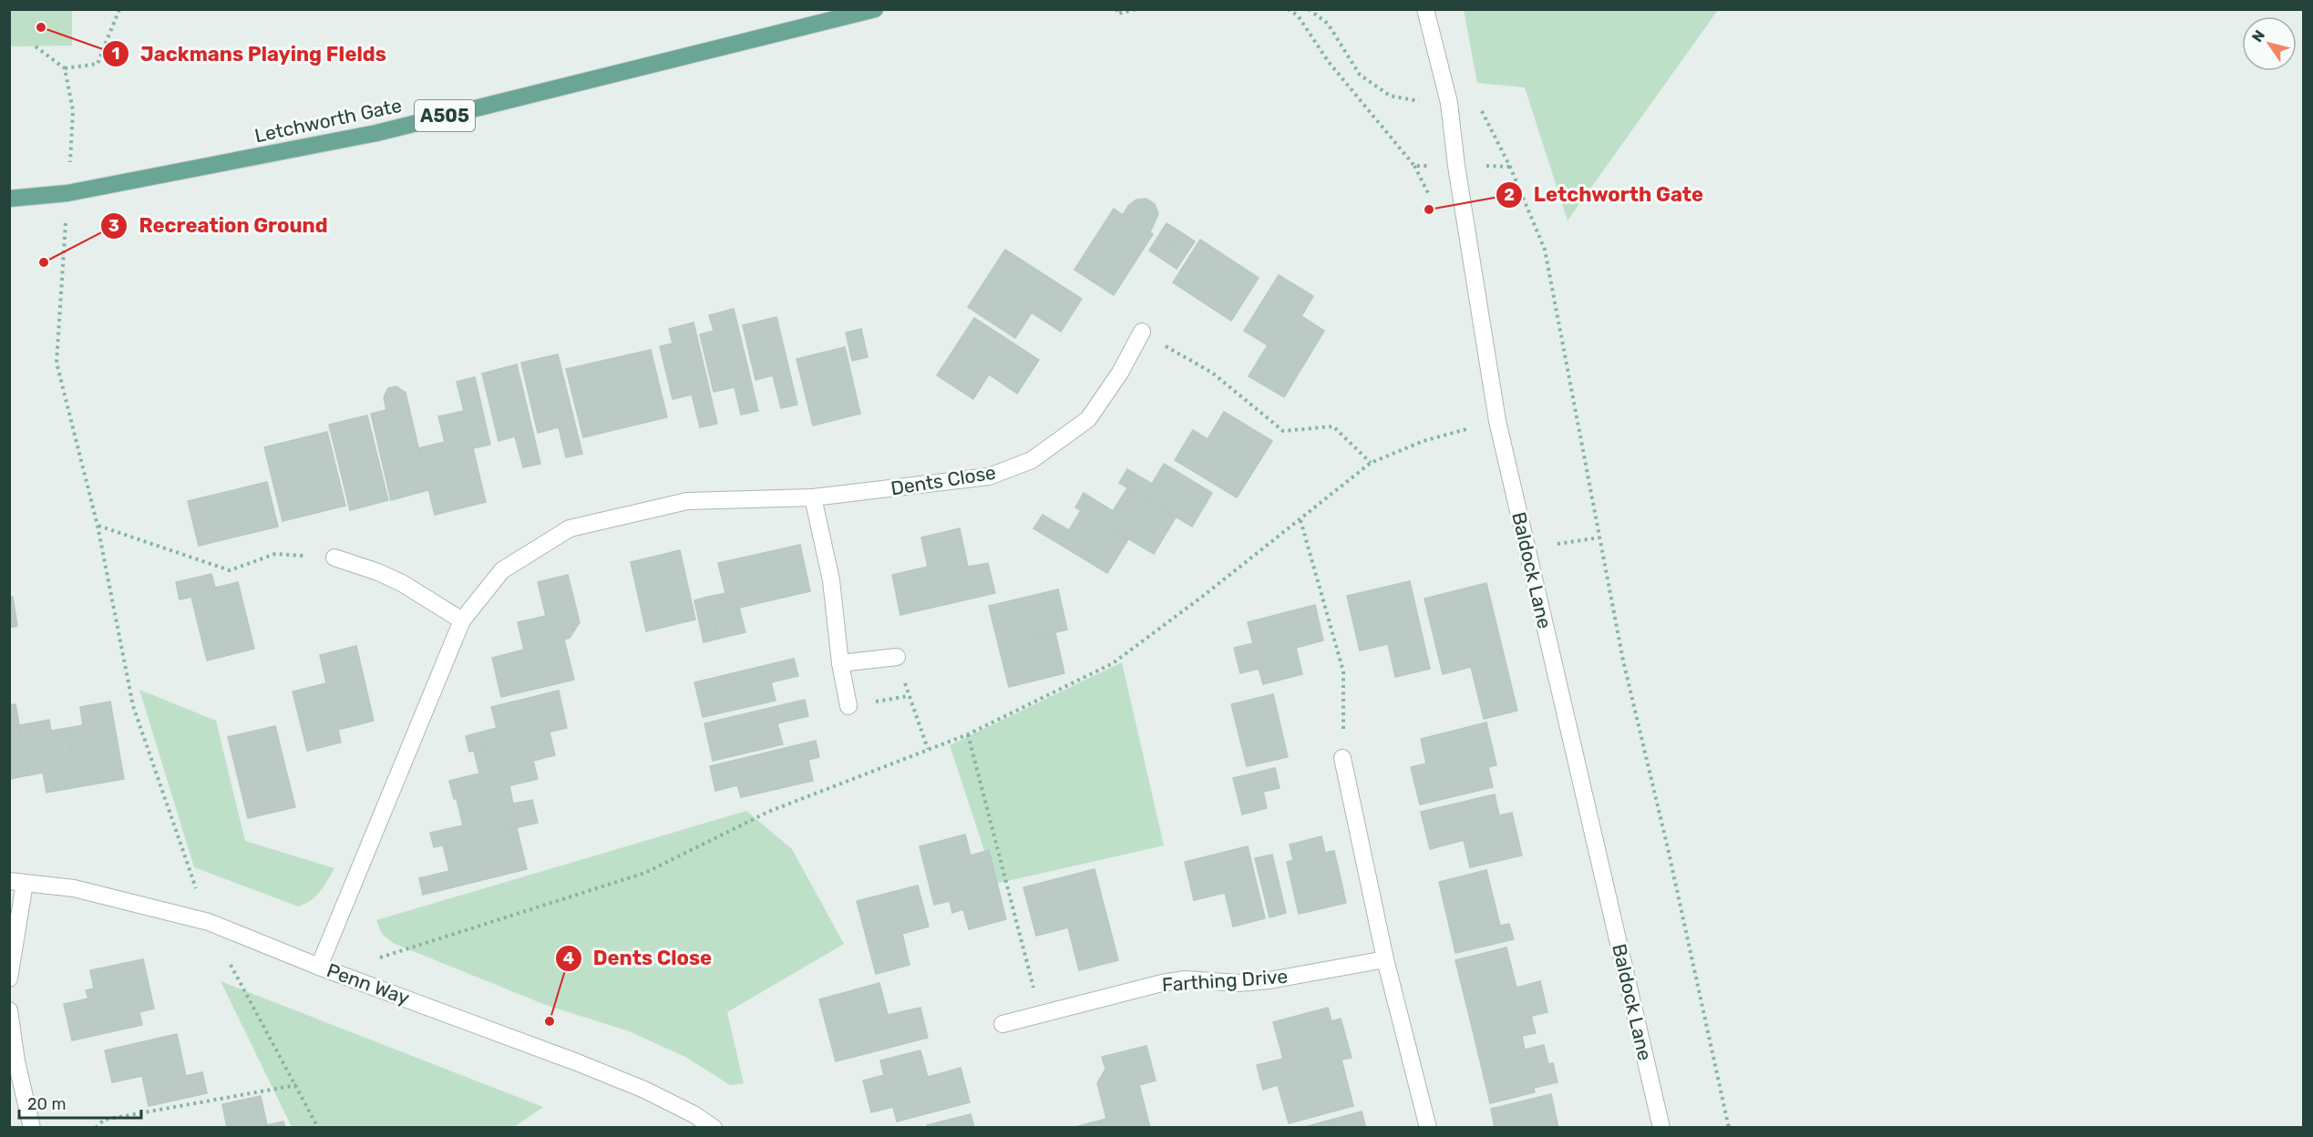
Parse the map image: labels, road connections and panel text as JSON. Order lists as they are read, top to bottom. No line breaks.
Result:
{"streets":{"main road":["A505","Letchworth Gate"],"street":["Dents Close","Baldock Lane","Farthing Drive","Penn Way"]},"crossings":[["Dents Close","Penn Way"]],"places":["Jackmans Playing FIelds","Letchworth Gate","Recreation Ground","Dents Close"],"scale_bar":"20 m","north":"top left"}
